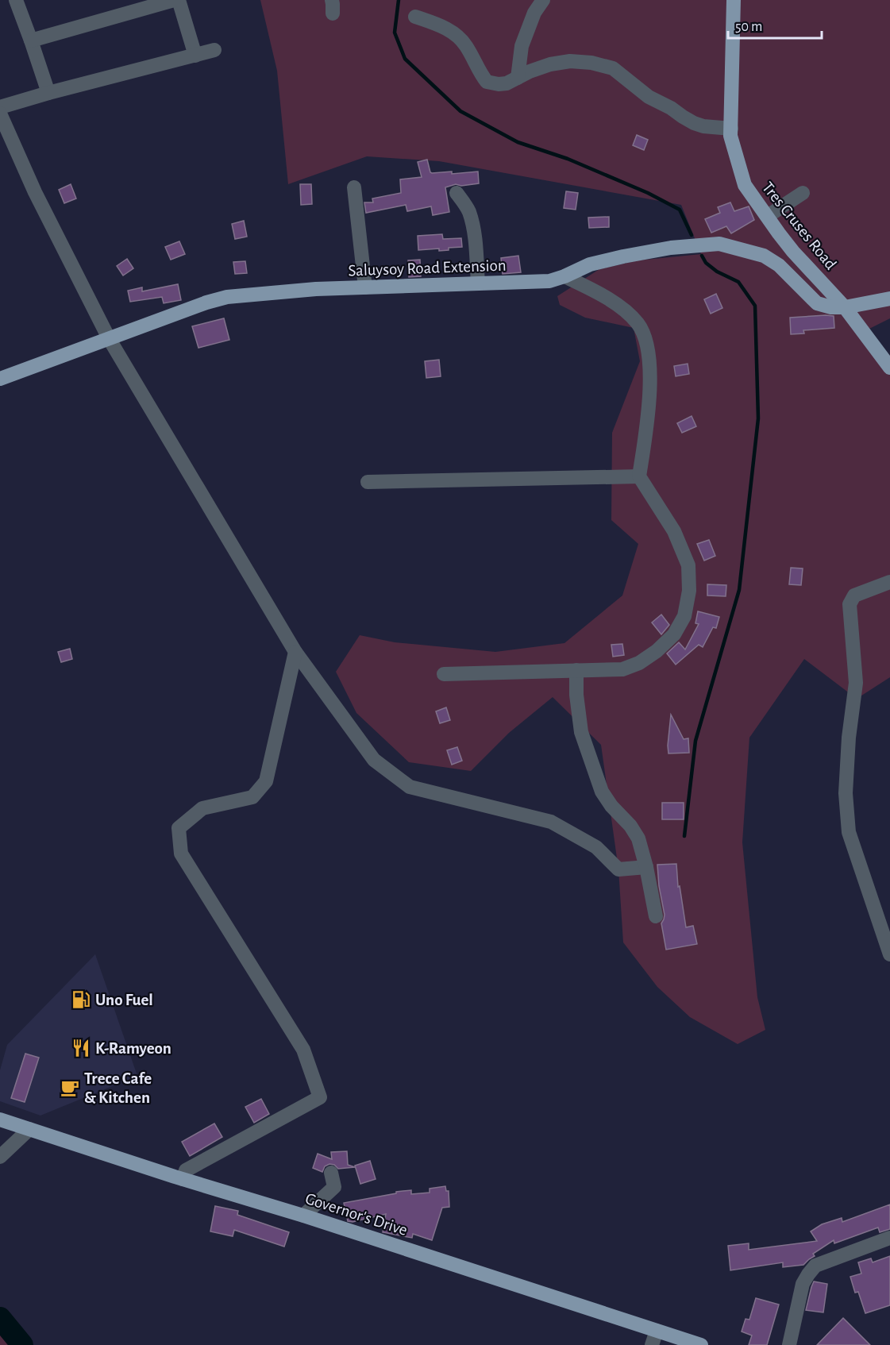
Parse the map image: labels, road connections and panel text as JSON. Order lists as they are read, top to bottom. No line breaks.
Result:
{"streets":{"main road":["Tres Cruses Road","Saluysoy Road Extension","Governor's Drive"]},"crossings":[["Tres Cruses Road","Saluysoy Road Extension"]],"places":{"fuel station":["Uno Fuel"],"restaurant":["K-Ramyeon"],"cafe":["Trece Cafe & Kitchen"]},"scale_bar":"50 m"}
